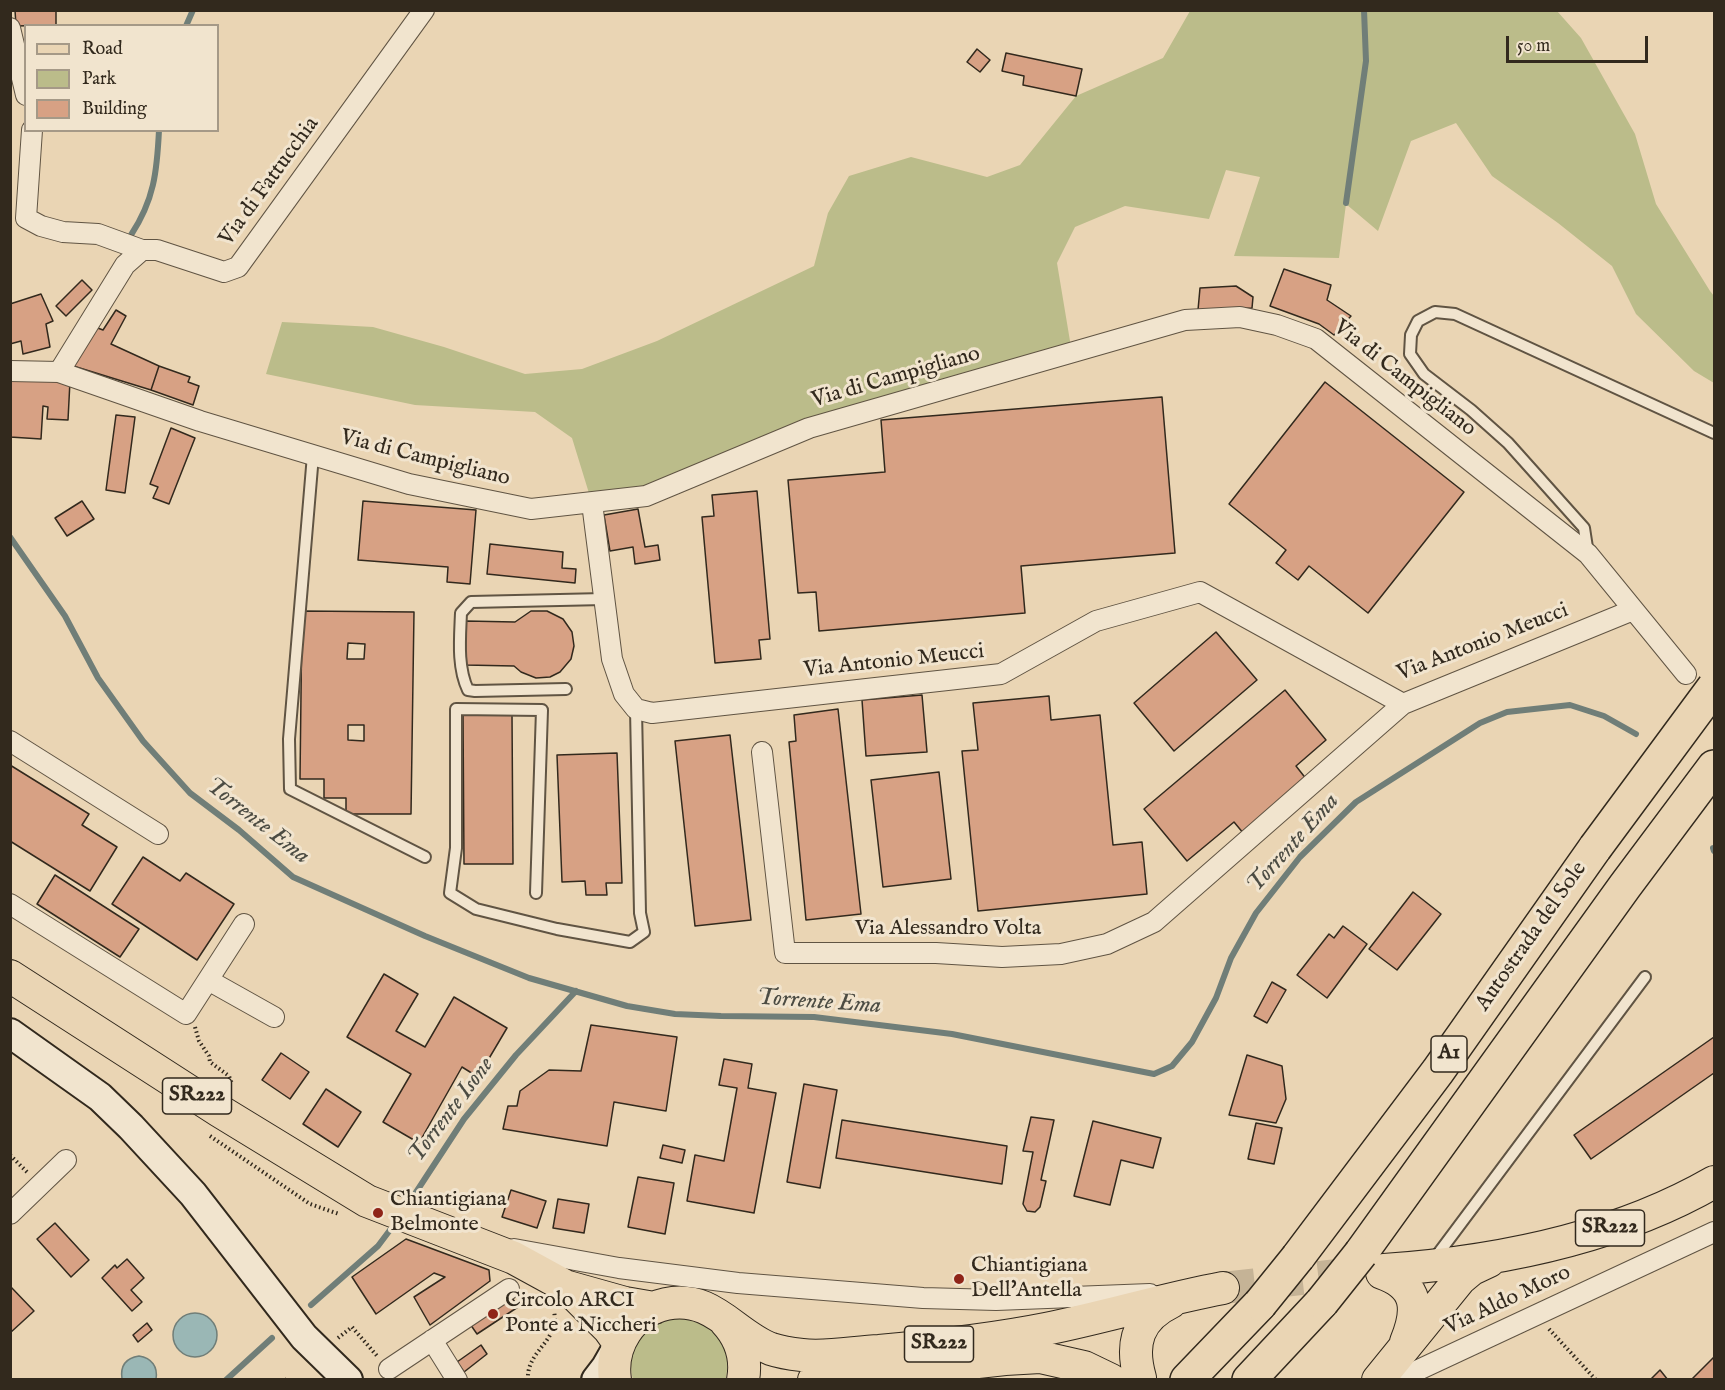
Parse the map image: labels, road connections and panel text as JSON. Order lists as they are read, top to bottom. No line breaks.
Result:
{"streets":{"highway":["Autostrada del Sole","A1"],"main road":["SR222"],"street":["Via di Fattucchia","Via di Campigliano","Via Antonio Meucci","Via Alessandro Volta","Via Aldo Moro"]},"crossings":[["Via di Campigliano","Via Antonio Meucci"],["Via di Campigliano","Autostrada del Sole"],["Via Antonio Meucci","Via Alessandro Volta"],["Autostrada del Sole","SR222"],["SR222","Via Aldo Moro"]],"water":["Torrente Ema","Torrente Isone"],"places":["Chiantigiana Belmonte","Chiantigiana Dell'Antella","Circolo ARCI Ponte a Niccheri"],"legend":["Road","Park","Building"],"scale_bar":"50 m"}
